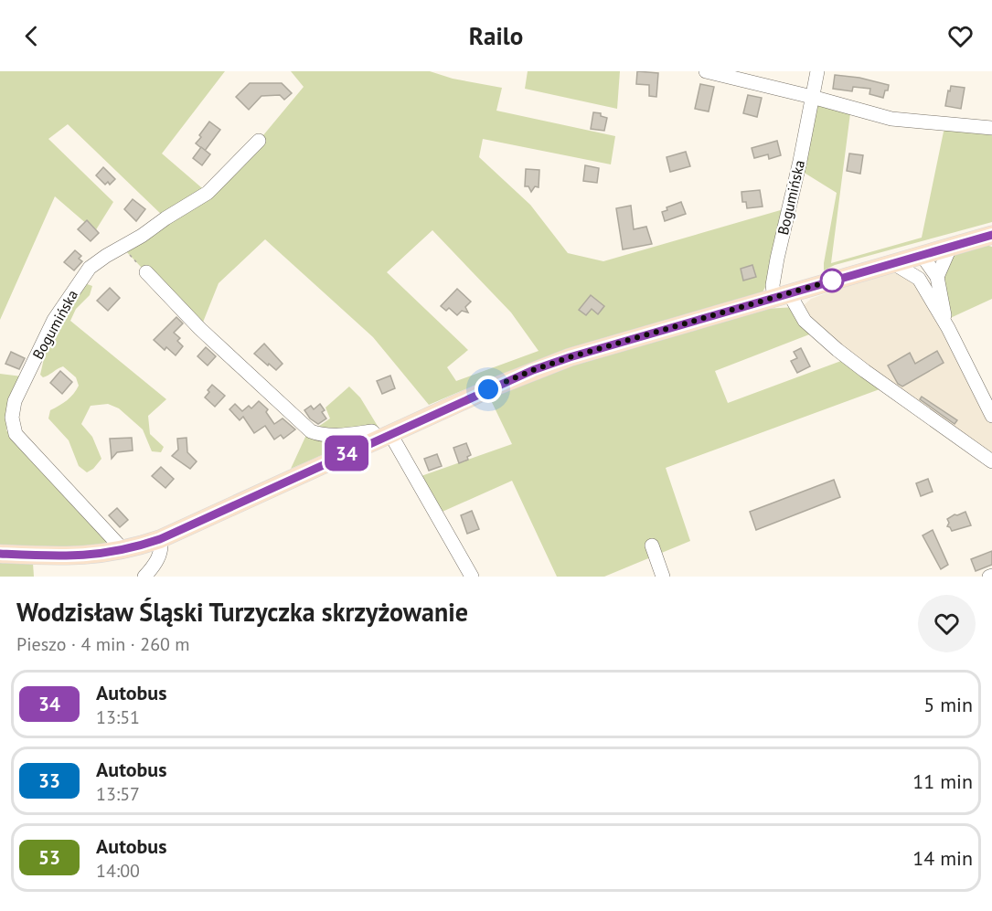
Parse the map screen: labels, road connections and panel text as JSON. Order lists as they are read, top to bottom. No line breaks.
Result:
{"streets":{"street":["Bogumińska"]},"lines":["bus line 34"],"page":{"header":"Railo","on_map":"34","heading":["Wodzisław Śląski Turzyczka skrzyżowanie","Pieszo · 4 min · 260 m"],"list":[{"mark":"34","name":"Autobus","note":"13:51","value":"5 min"},{"mark":"33","name":"Autobus","note":"13:57","value":"11 min"},{"mark":"53","name":"Autobus","note":"14:00","value":"14 min"}]}}
